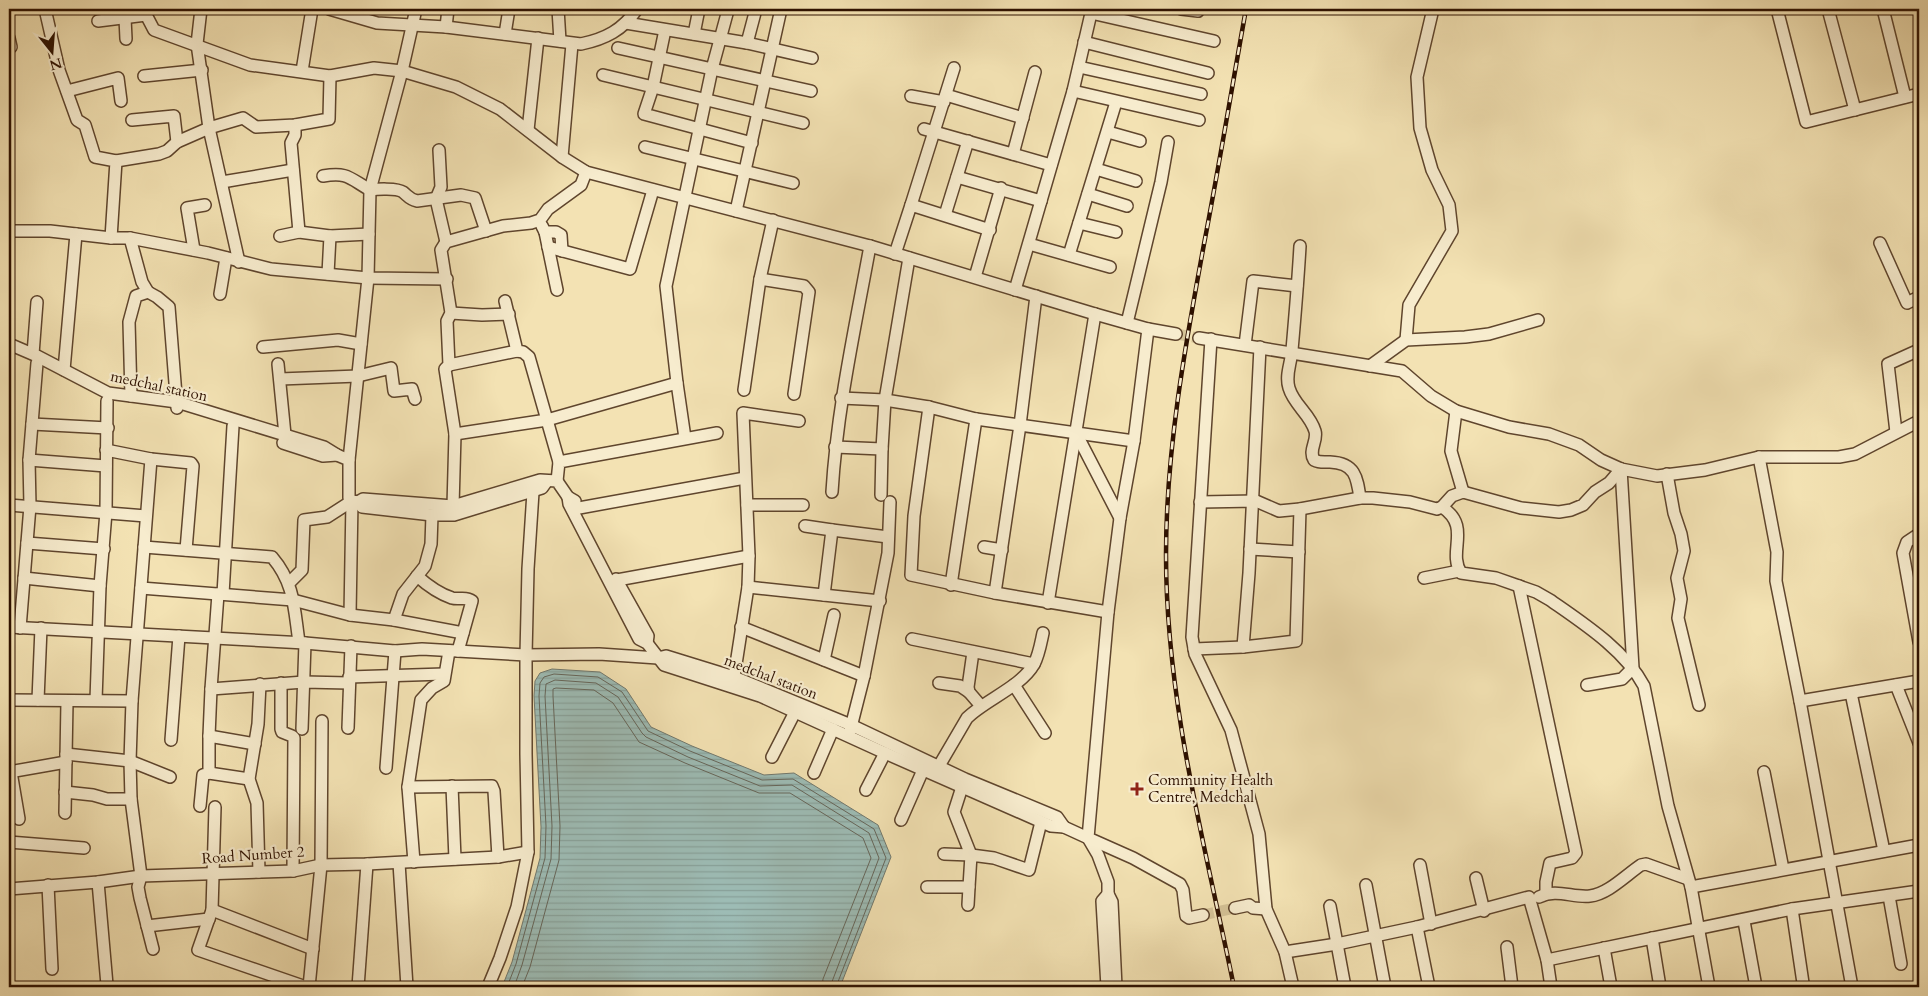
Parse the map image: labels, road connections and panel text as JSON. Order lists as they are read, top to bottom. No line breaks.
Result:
{"streets":{"street":["medchal station","Road Number 2"]},"places":{"health":["Community Health Centre, Medchal"]},"north":"bottom"}
